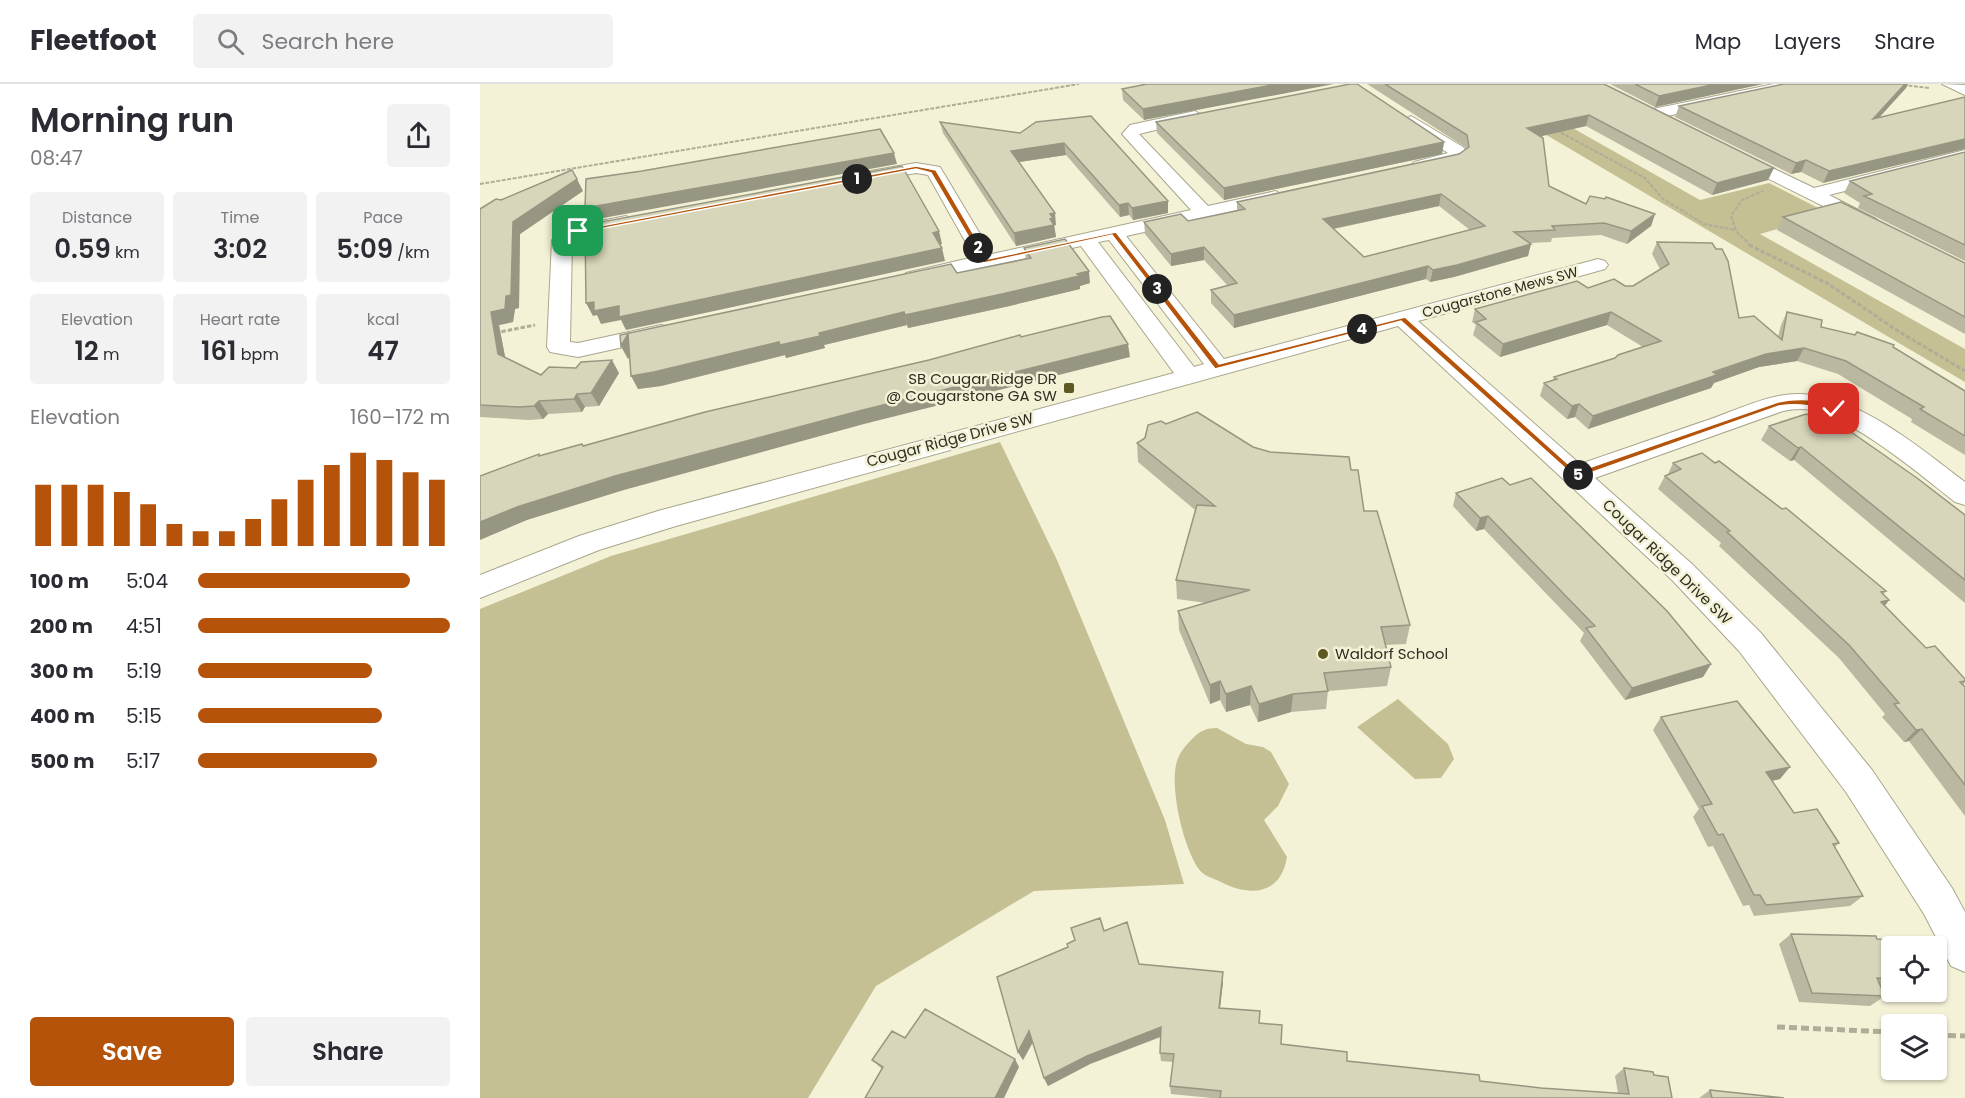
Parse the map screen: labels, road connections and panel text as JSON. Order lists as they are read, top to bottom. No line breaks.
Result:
{"streets":{"street":["Cougarstone Mews SW","Cougar Ridge Drive SW"]},"crossings":[["Cougarstone Mews SW","Cougar Ridge Drive SW"]],"places":{"transit":["SB Cougar Ridge DR @ Cougarstone GA SW"],"other":["Waldorf School"]},"page":{"header":"Fleetfoot","search":"Search here","nav":["Map","Layers","Share"],"heading":["Morning run","08:47"],"pins":["1","2","3","4","5"],"stats":[["Distance","0.59 km"],["Time","3:02"],["Pace","5:09 /km"],["Elevation","12 m"],["Heart rate","161 bpm"],["kcal","47"]],"chart":["Elevation","160–172 m"],"list":[{"name":"100 m","note":"5:04"},{"name":"200 m","note":"4:51"},{"name":"300 m","note":"5:19"},{"name":"400 m","note":"5:15"},{"name":"500 m","note":"5:17"}],"buttons":["Save","Share"]}}
